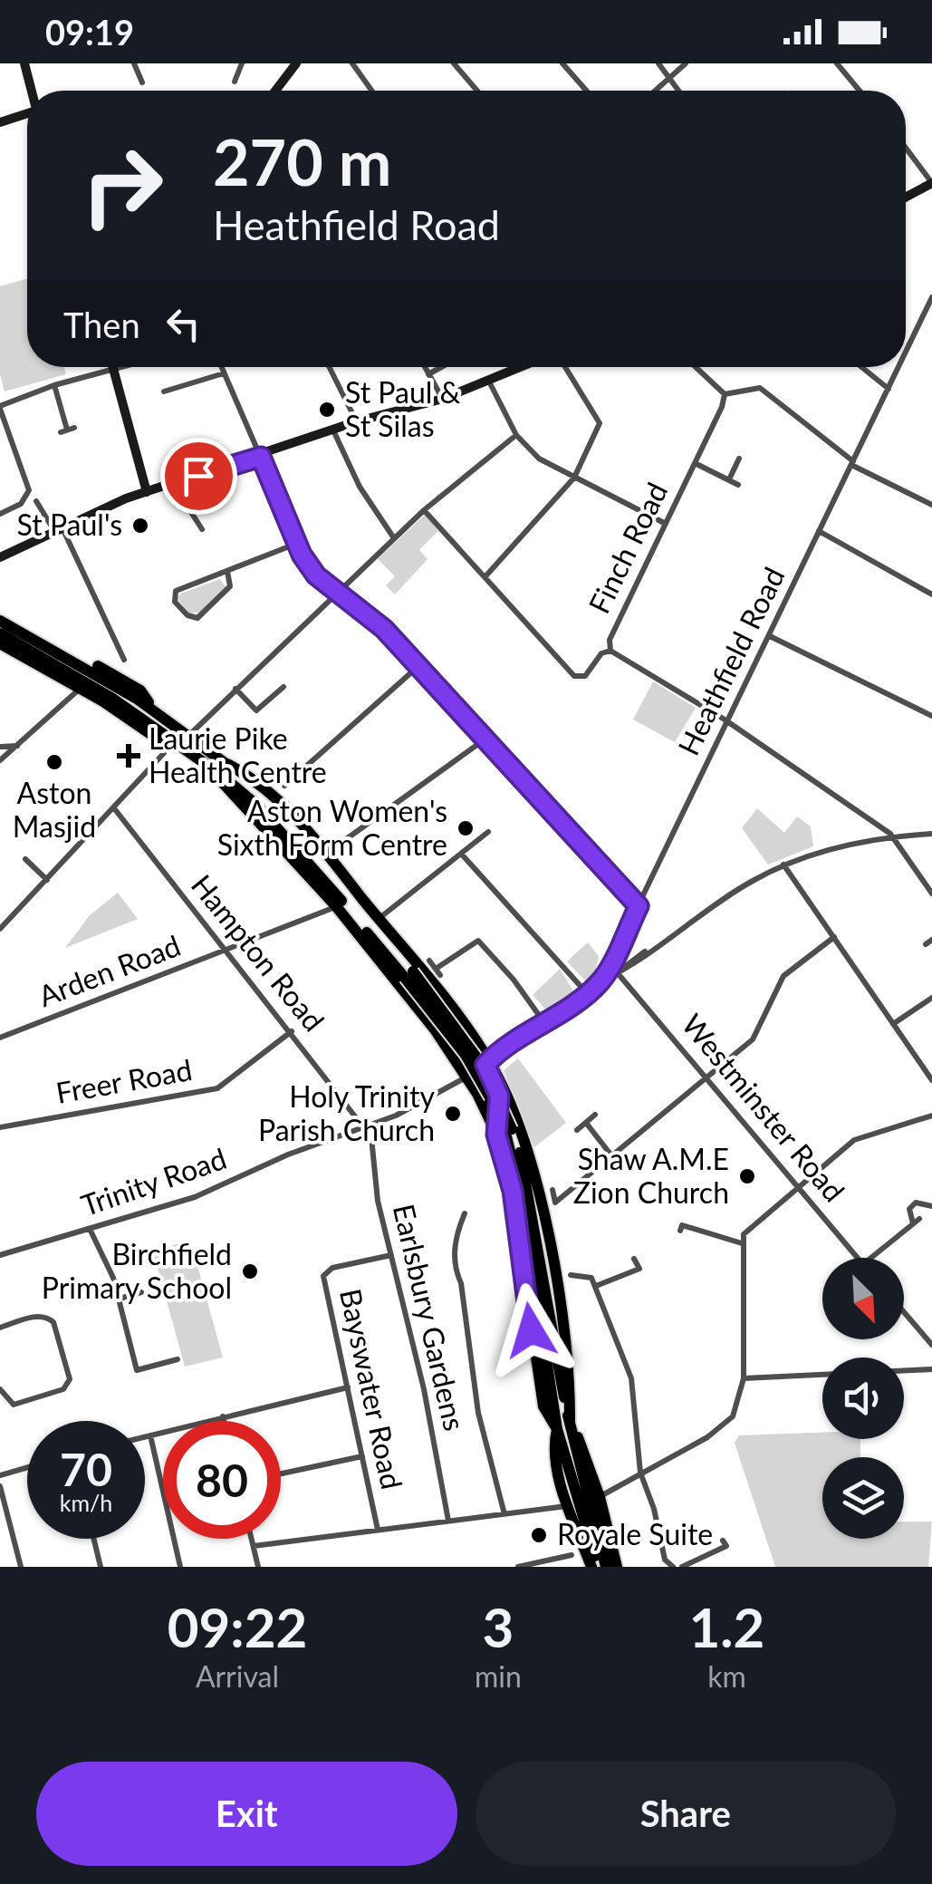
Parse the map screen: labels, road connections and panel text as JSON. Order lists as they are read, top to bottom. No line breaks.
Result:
{"streets":{"street":["Finch Road","Heathfield Road","Hampton Road","Arden Road","Freer Road","Westminster Road","Trinity Road","Earlsbury Gardens","Bayswater Road"]},"crossings":[["Finch Road","Heathfield Road"],["Heathfield Road","Westminster Road"],["Heathfield Road","Trinity Road"],["Hampton Road","Arden Road"],["Hampton Road","Freer Road"],["Hampton Road","Trinity Road"],["Hampton Road","Earlsbury Gardens"],["Trinity Road","Earlsbury Gardens"],["Earlsbury Gardens","Bayswater Road"]],"places":{"other":["St Paul & St Silas","St Paul's","Aston Masjid","Aston Women's Sixth Form Centre","Holy Trinity Parish Church","Shaw A.M.E Zion Church","Birchfield Primary School","Royale Suite"],"health":["Laurie Pike Health Centre"]},"north":"bottom right","page":{"status":"09:19","turn":["270 m","Heathfield Road"],"then":"Then","speed":"70 km/h","limit":"80","eta":["09:22","Arrival","3","min","1.2","km"],"buttons":["Exit","Share"]}}
